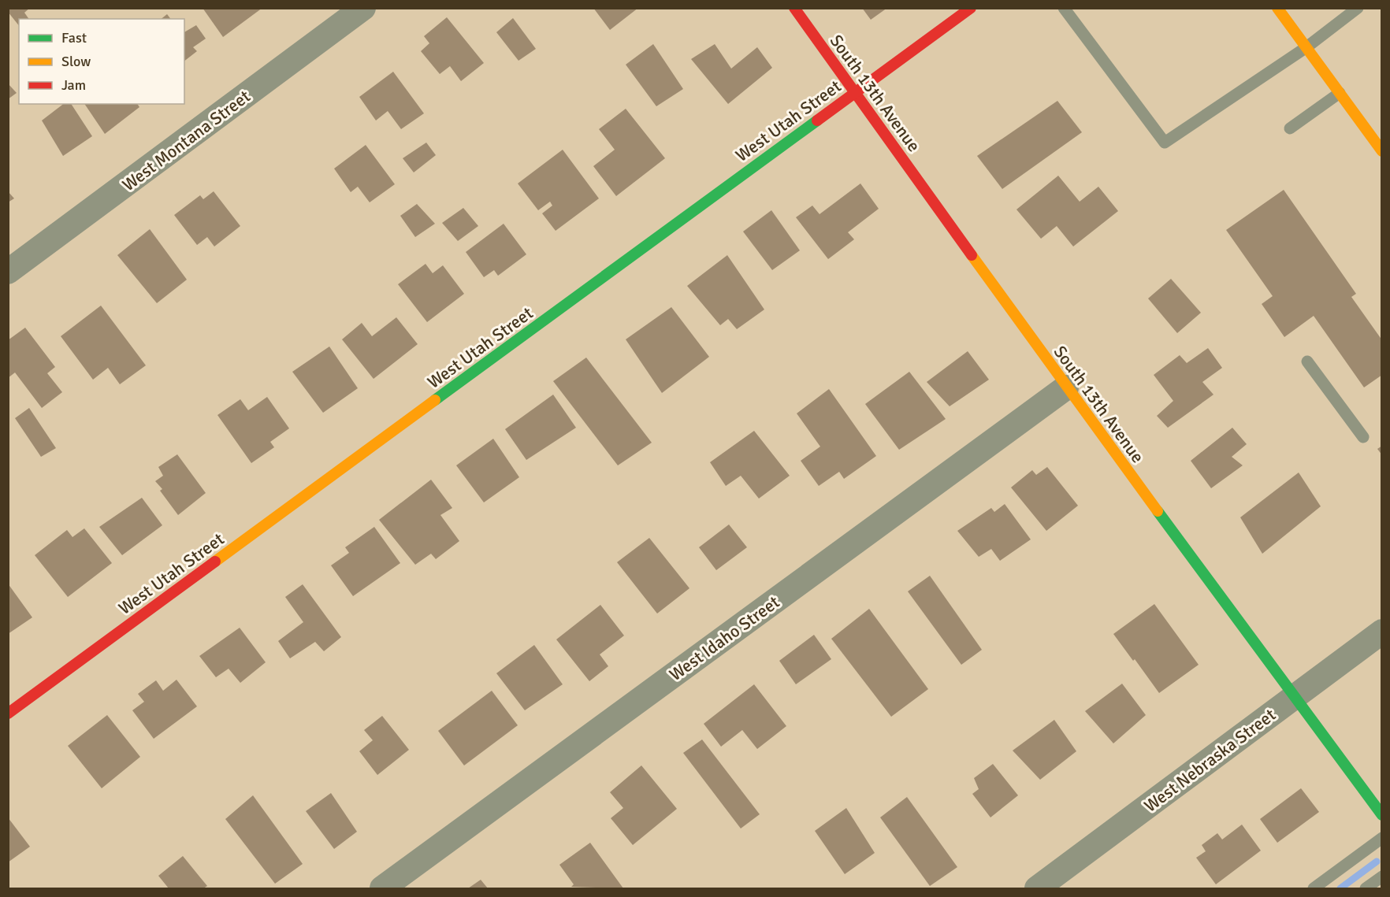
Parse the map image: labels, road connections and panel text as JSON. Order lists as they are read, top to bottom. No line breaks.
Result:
{"streets":{"street":["South 13th Avenue","West Utah Street","West Montana Street","West Idaho Street","West Nebraska Street"]},"crossings":[["South 13th Avenue","West Utah Street"],["South 13th Avenue","West Idaho Street"],["South 13th Avenue","West Nebraska Street"]],"legend":["Fast","Slow","Jam"]}
